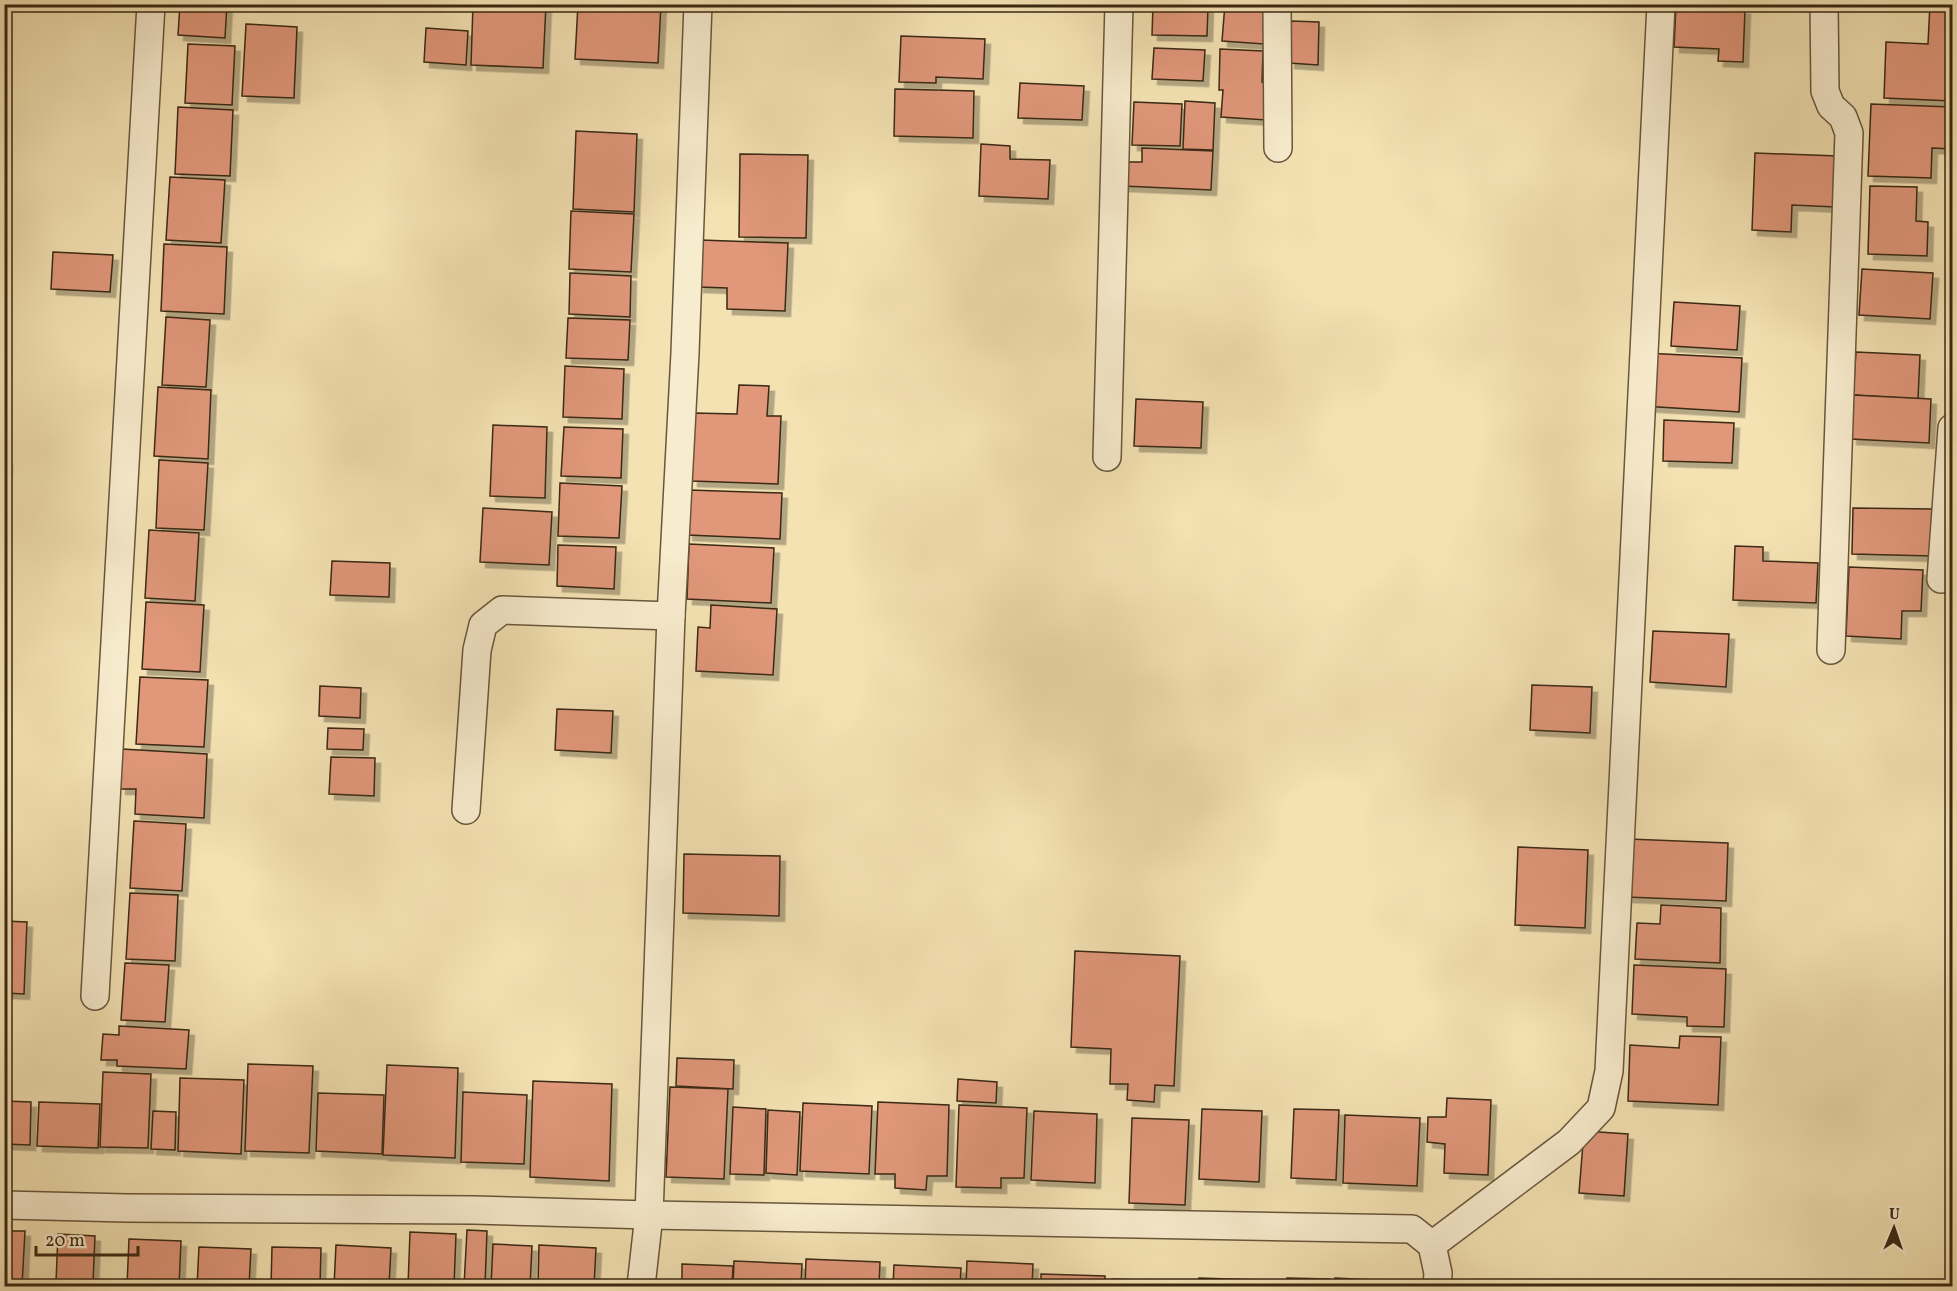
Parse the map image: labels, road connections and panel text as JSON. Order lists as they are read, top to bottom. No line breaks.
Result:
{"scale_bar":"20 m","north":"top"}
